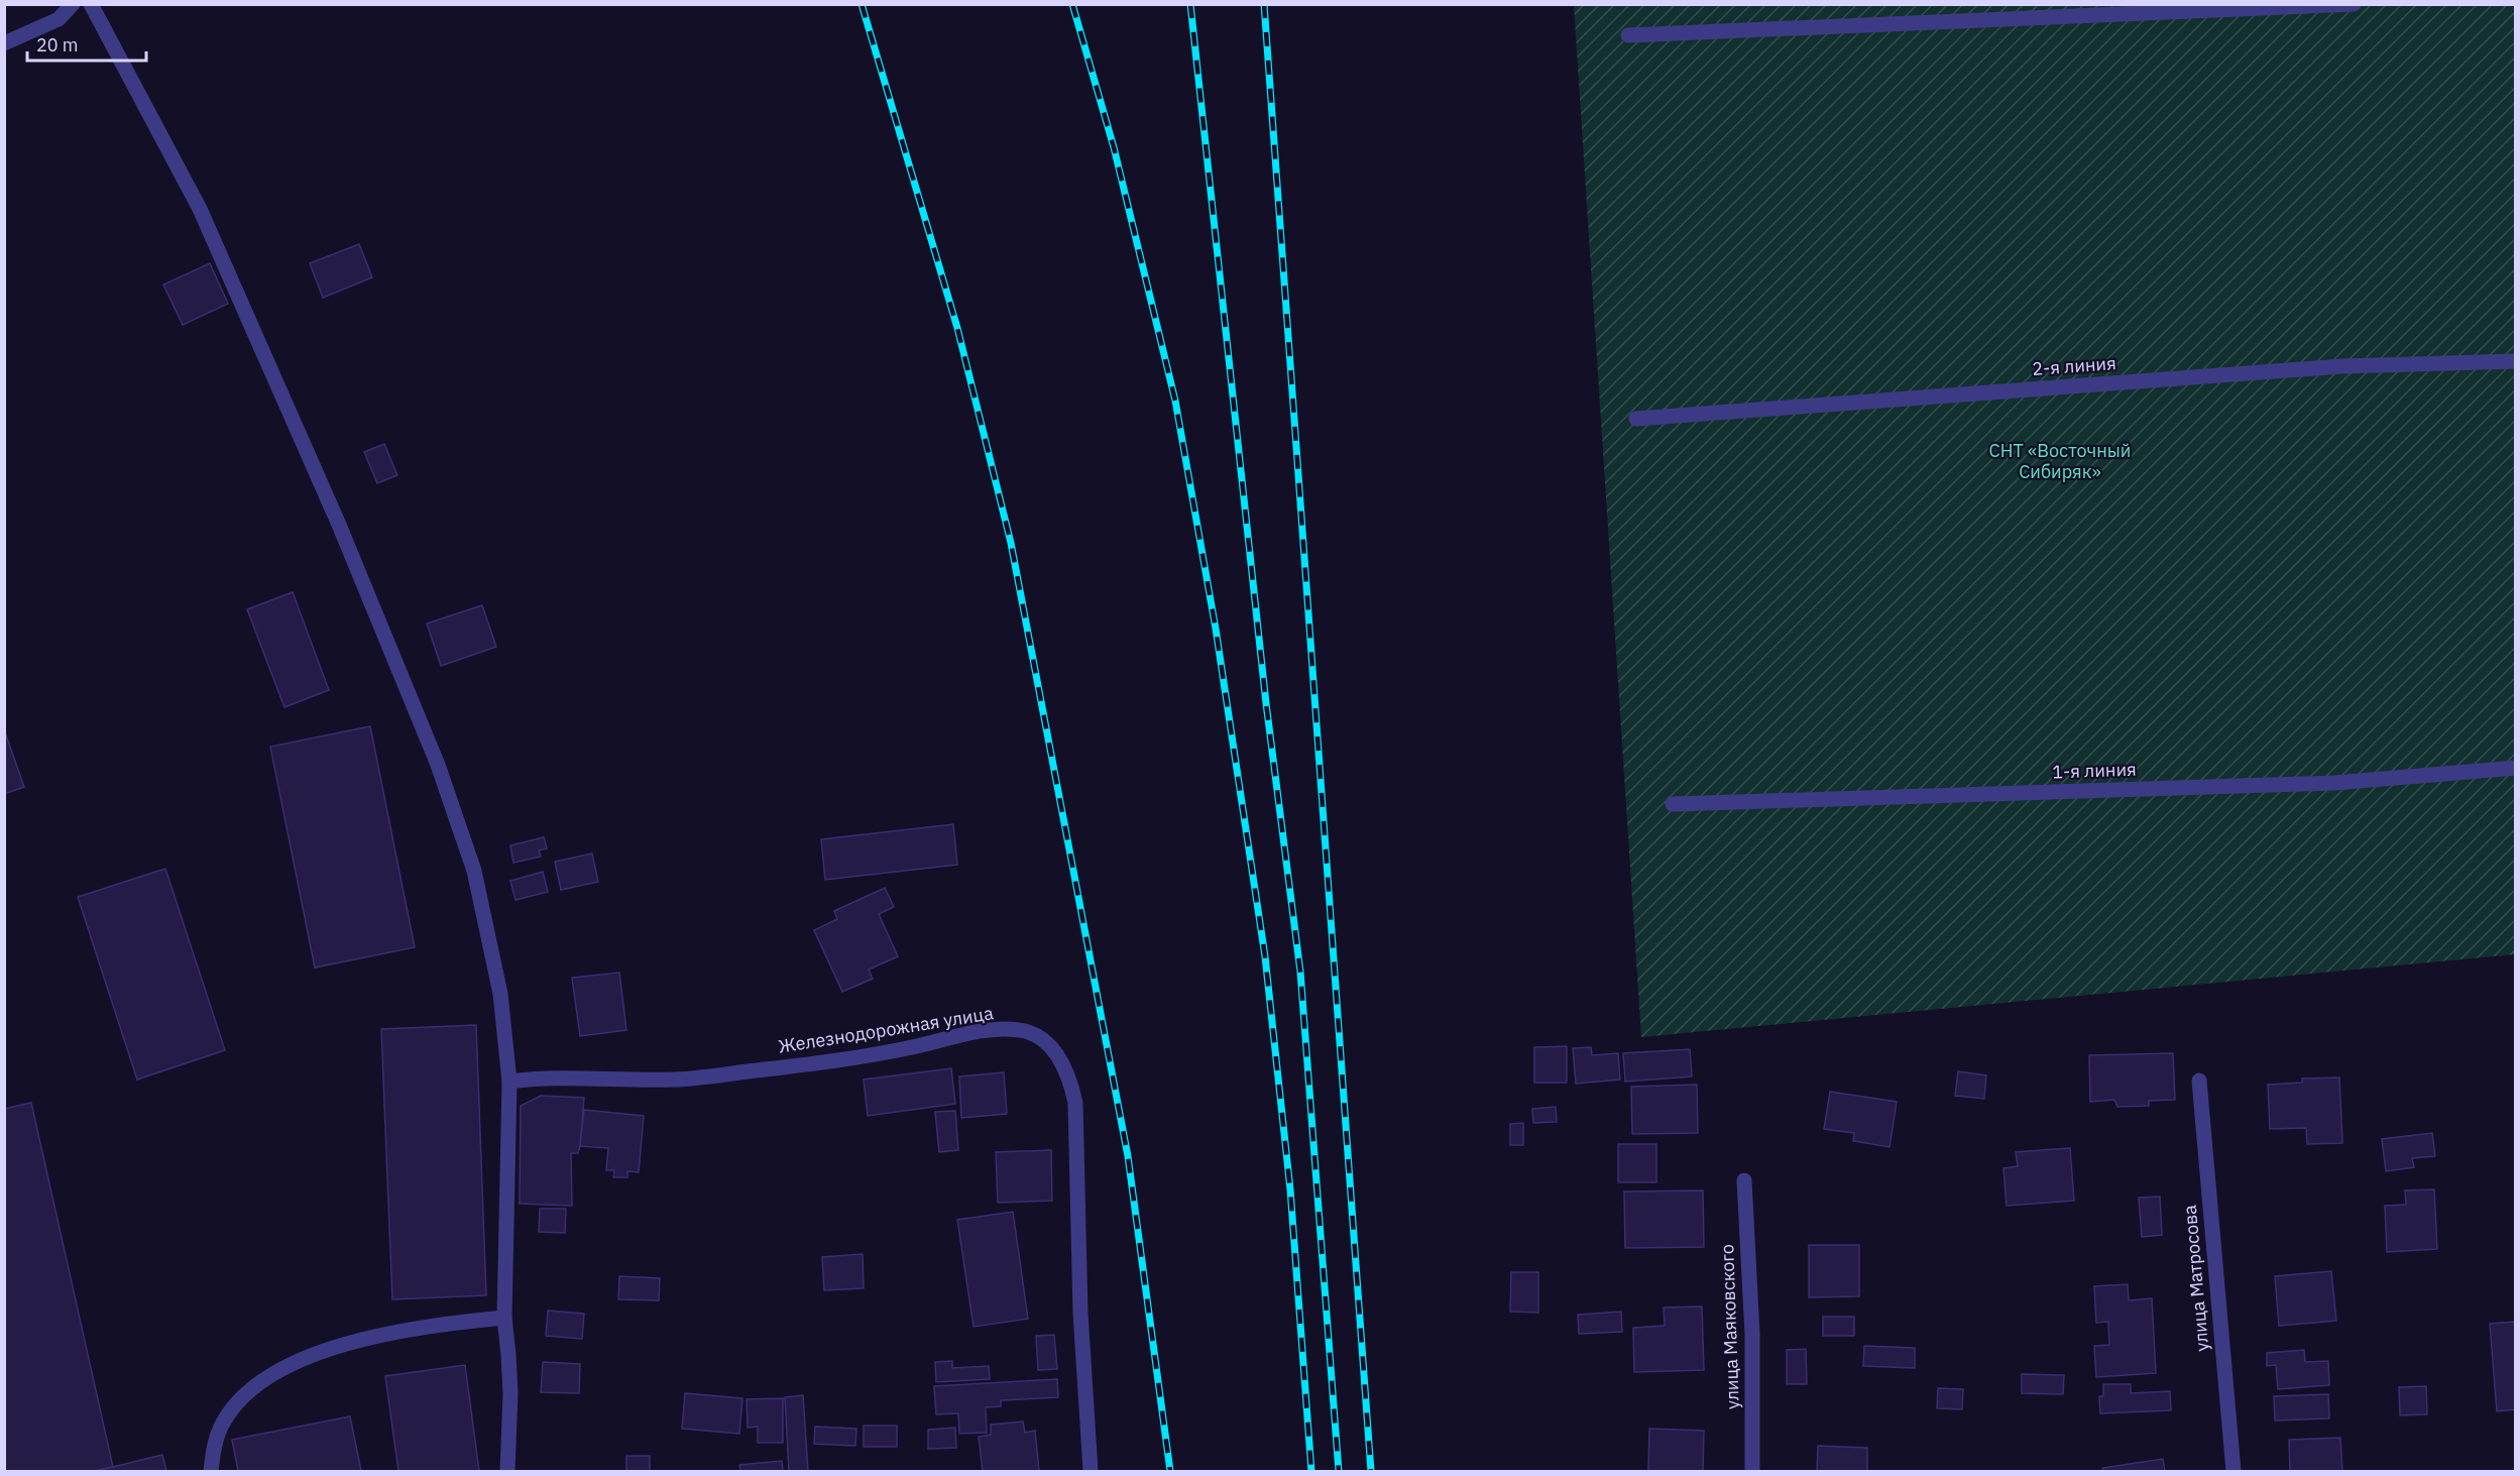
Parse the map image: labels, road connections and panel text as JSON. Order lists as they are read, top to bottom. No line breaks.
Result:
{"streets":{"street":["2-я линия","1-я линия","Железнодорожная улица","улица Матросова","улица Маяковского"]},"parks":["СНТ «Восточный Сибиряк»"],"scale_bar":"20 m"}
